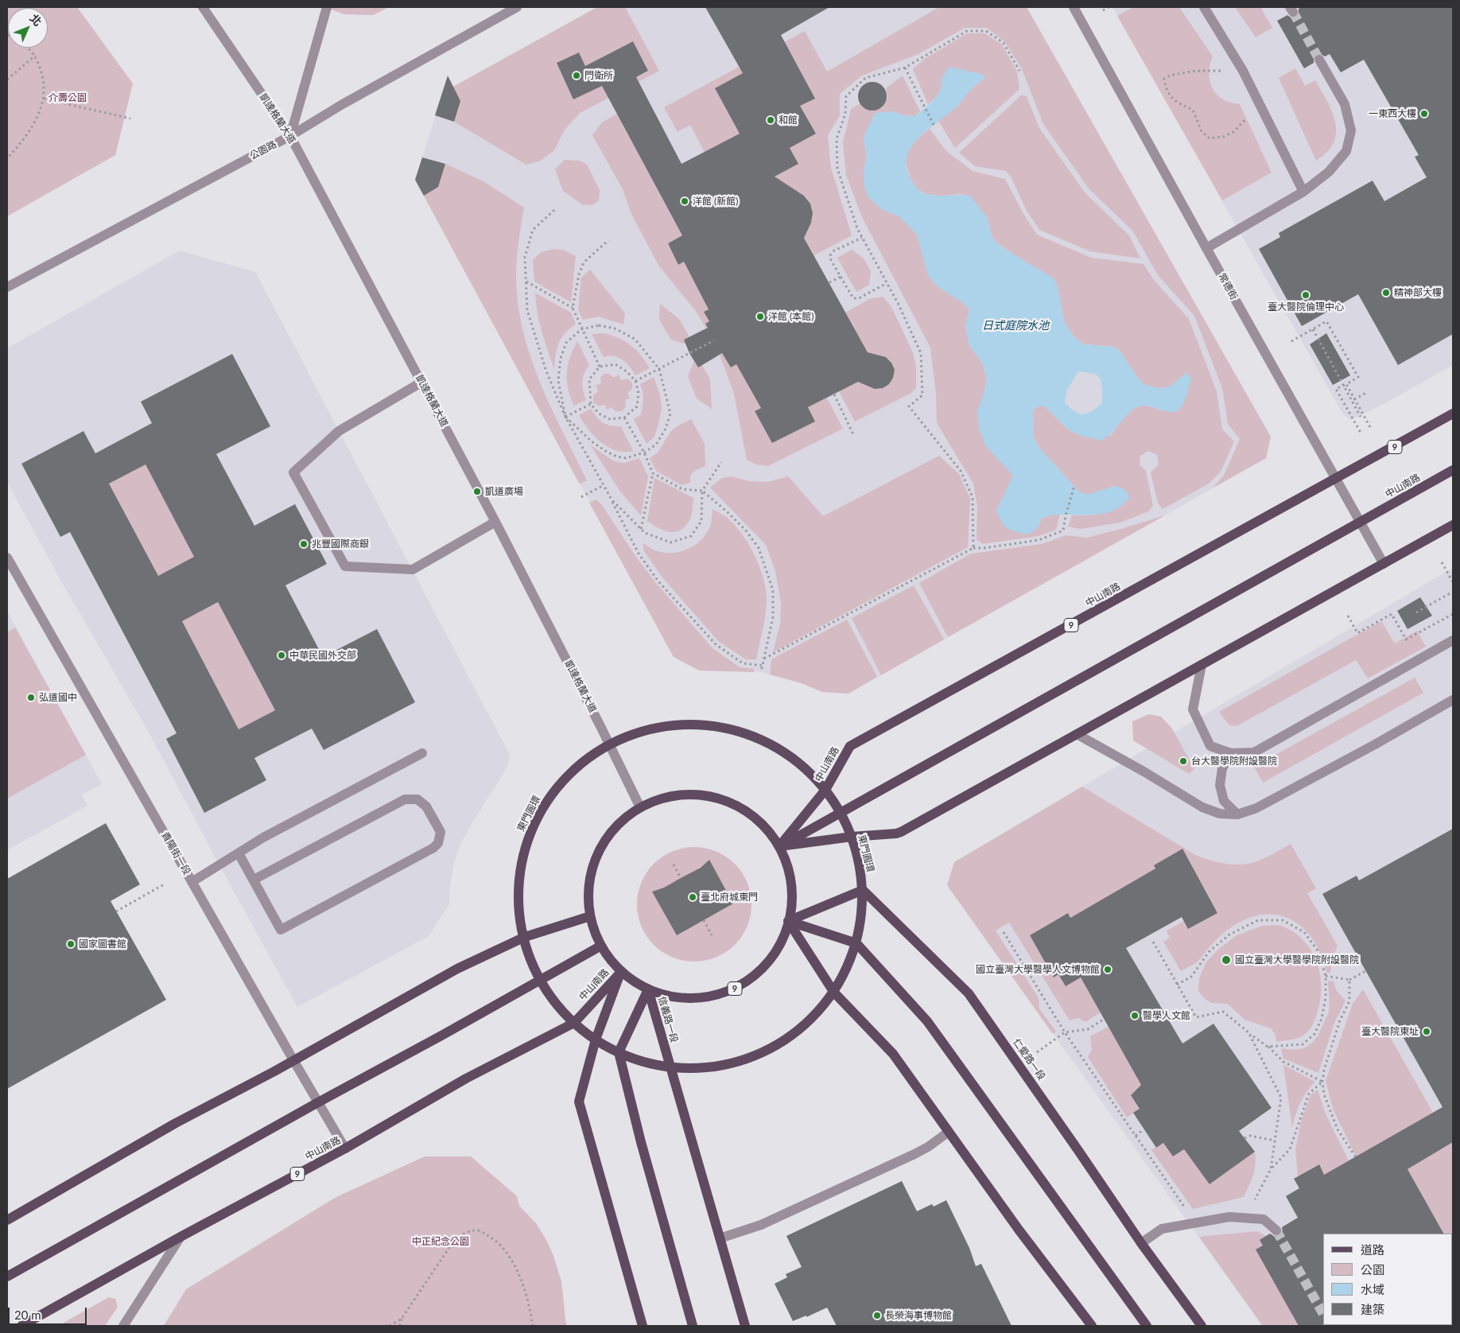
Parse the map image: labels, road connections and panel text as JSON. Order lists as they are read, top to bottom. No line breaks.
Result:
{"streets":{"main road":["9","中山南路","東門圓環","信義路一段","仁愛路一段"],"street":["凱達格蘭大道","公園路","常德街","貴陽街一段"]},"crossings":[["凱達格蘭大道","公園路"],["凱達格蘭大道","9"],["凱達格蘭大道","東門圓環"],["常德街","中山南路"],["9","中山南路"],["9","信義路一段"],["中山南路","東門圓環"],["中山南路","貴陽街一段"],["東門圓環","信義路一段"],["東門圓環","仁愛路一段"]],"water":["日式庭院水池"],"parks":["介壽公園","中正紀念公園"],"places":["門衛所","一東西大樓","和館","洋館 (新館)","精神部大樓","臺大醫院倫理中心","洋館 (本館)","凱道廣場","兆豐國際商銀","中華民國外交部","弘道國中","台大醫學院附設醫院","臺北府城東門","國家圖書館","國立臺灣大學醫學院附設醫院","國立臺灣大學醫學人文博物館","醫學人文館","臺大醫院東址","長榮海事博物館"],"legend":["道路","公園","水域","建築"],"scale_bar":"20 m","north":"top right"}
